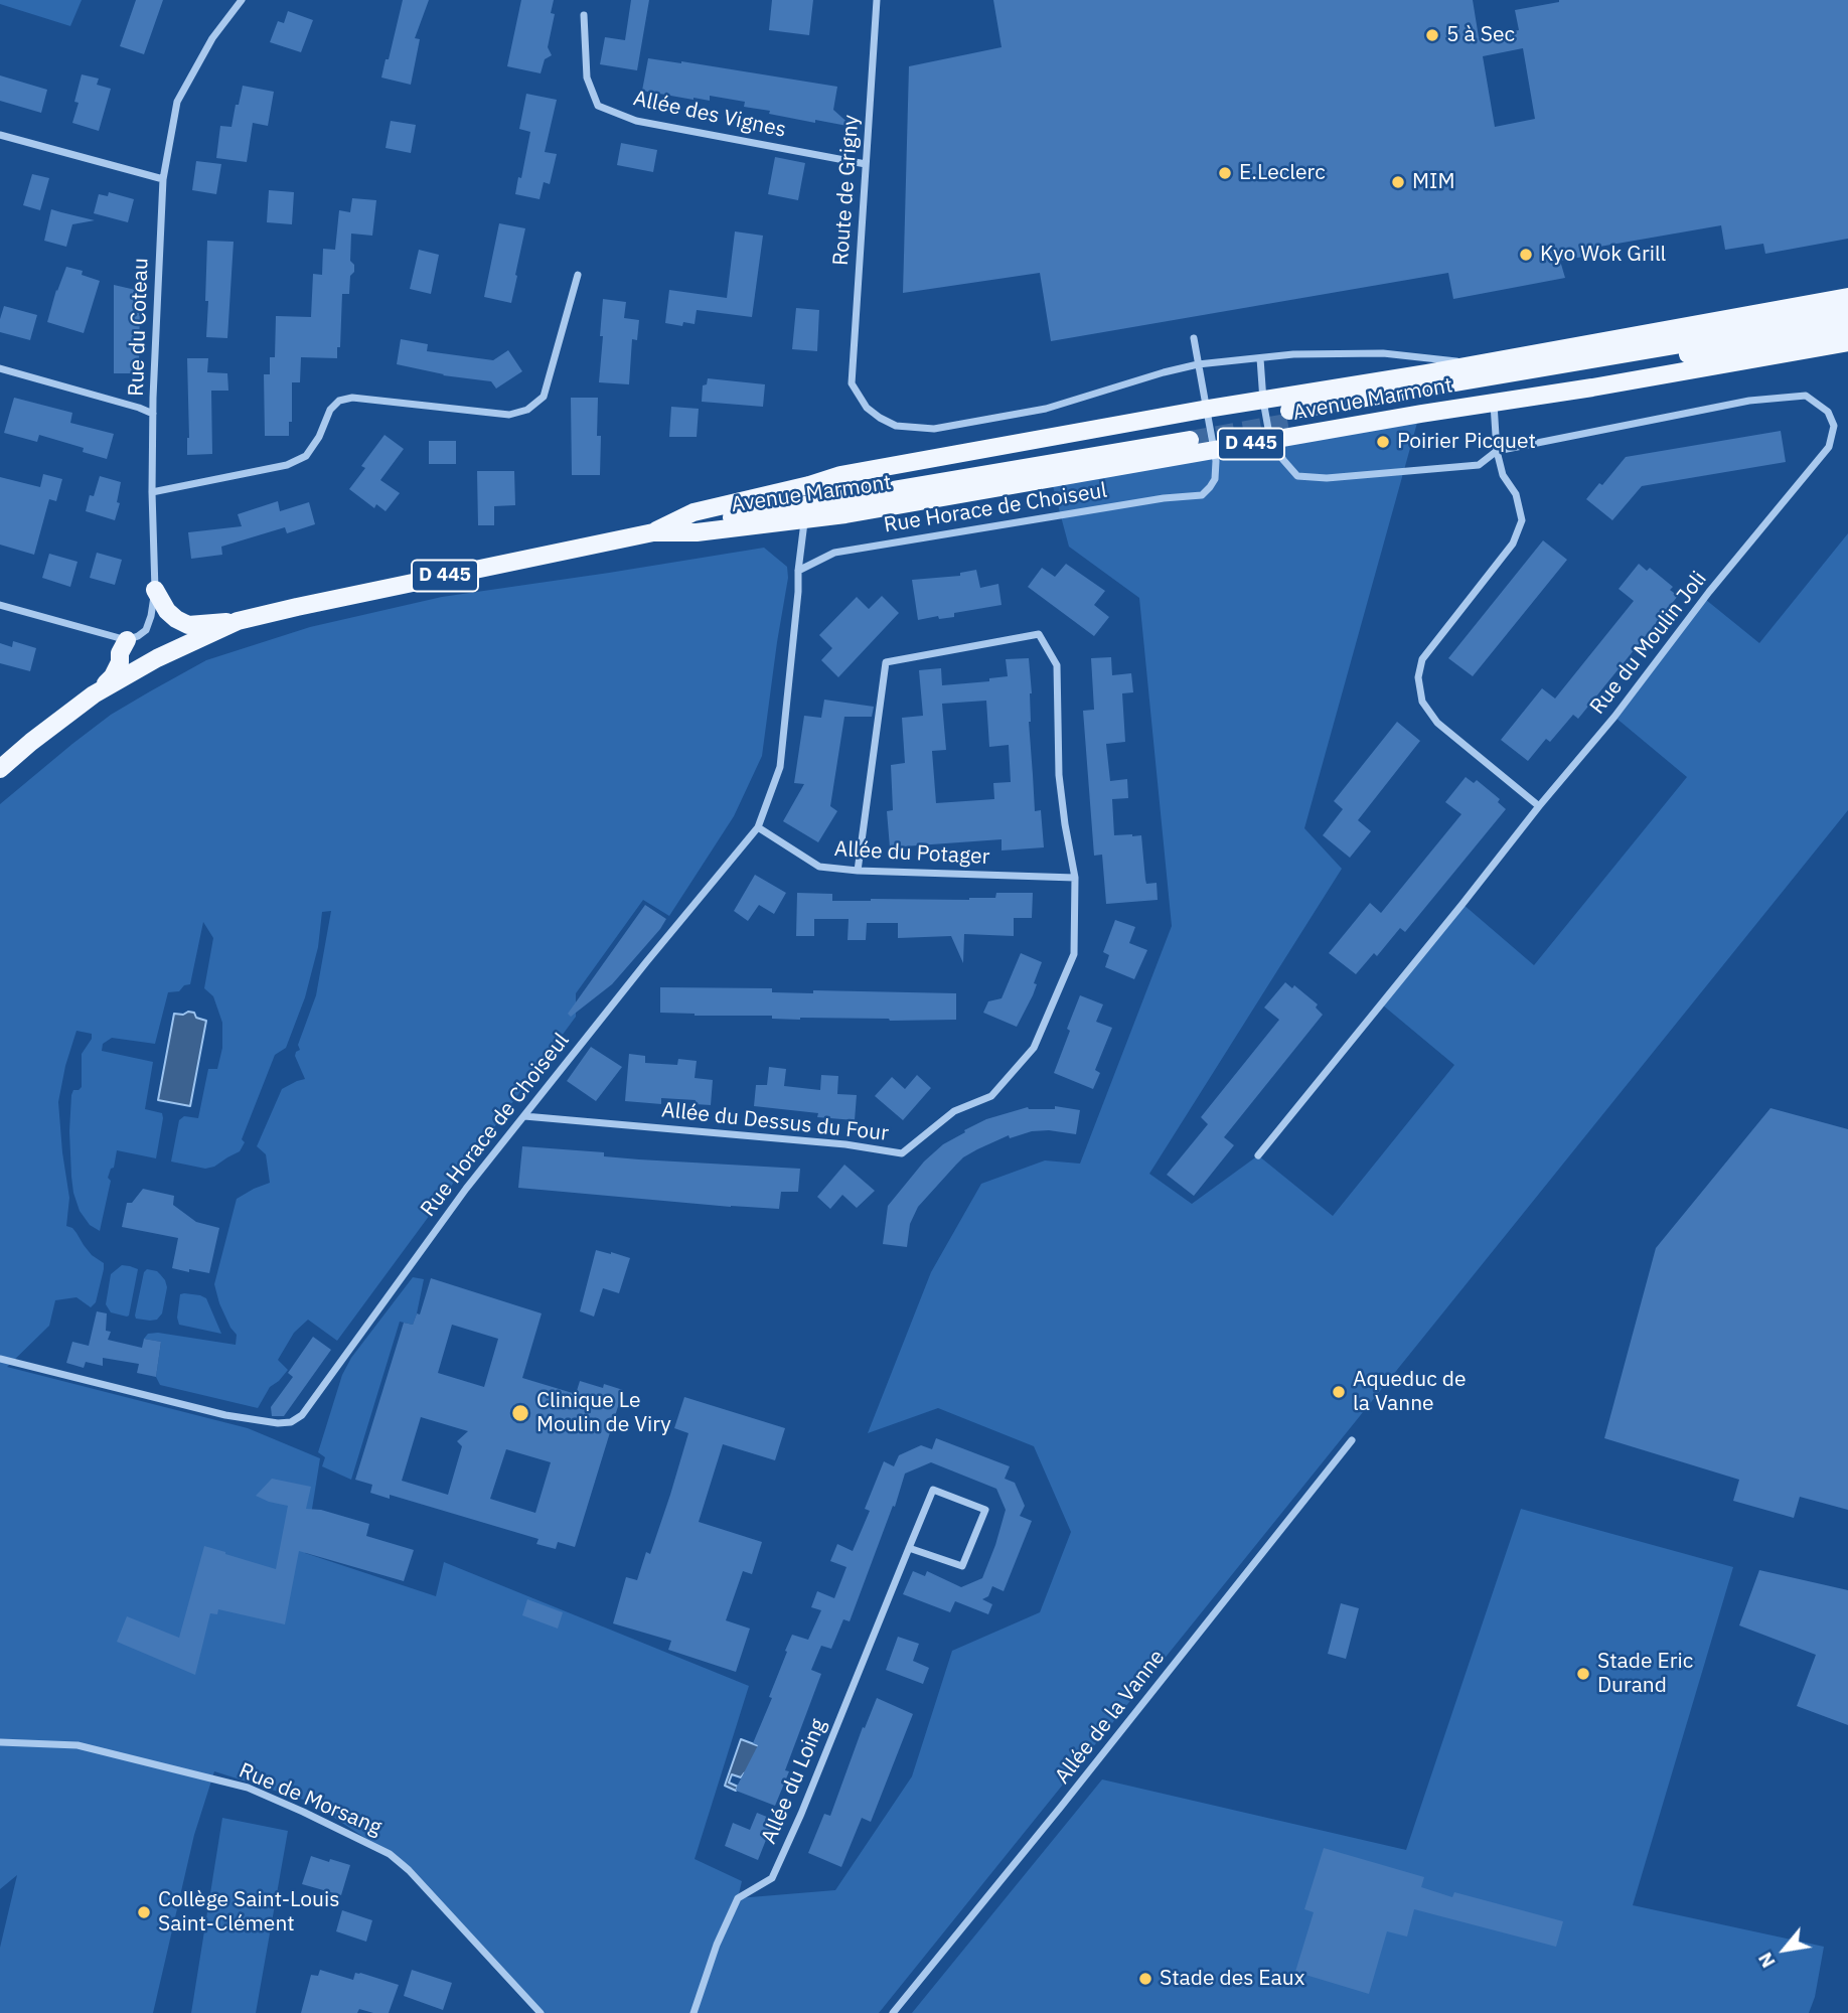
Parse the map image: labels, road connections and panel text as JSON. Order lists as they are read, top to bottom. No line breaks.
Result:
{"streets":{"main road":["Avenue Marmont","D 445"],"street":["Allée des Vignes","Route de Grigny","Rue du Coteau","Rue Horace de Choiseul","Rue du Moulin Joli","Allée du Potager","Allée du Dessus du Four","Allée de la Vanne","Allée du Loing","Rue de Morsang"]},"crossings":[["Allée des Vignes","Route de Grigny"],["Avenue Marmont","Rue Horace de Choiseul"],["Rue Horace de Choiseul","Allée du Potager"],["Rue Horace de Choiseul","Allée du Dessus du Four"],["Allée du Potager","Allée du Dessus du Four"]],"places":["5 à Sec","E.Leclerc","MIM","Kyo Wok Grill","Poirier Picquet","Aqueduc de la Vanne","Clinique Le Moulin de Viry","Stade Eric Durand","Collège Saint-Louis Saint-Clément","Stade des Eaux"],"north":"bottom left"}
